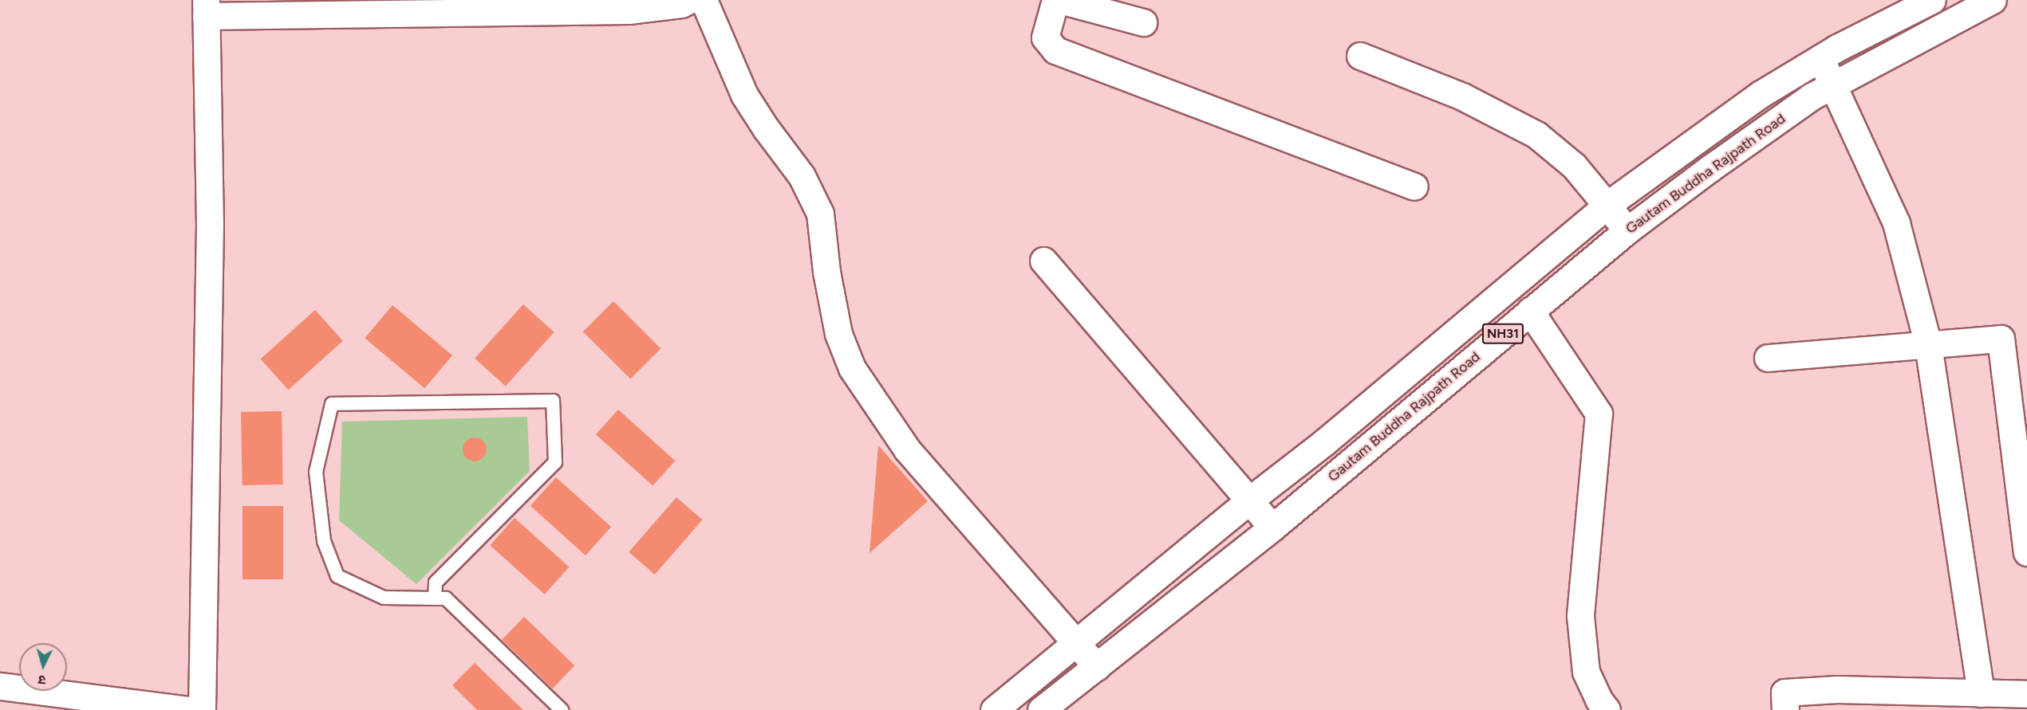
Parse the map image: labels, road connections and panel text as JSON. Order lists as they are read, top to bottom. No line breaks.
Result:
{"streets":{"main road":["Gautam Buddha Rajpath Road","NH31"]},"north":"bottom"}
